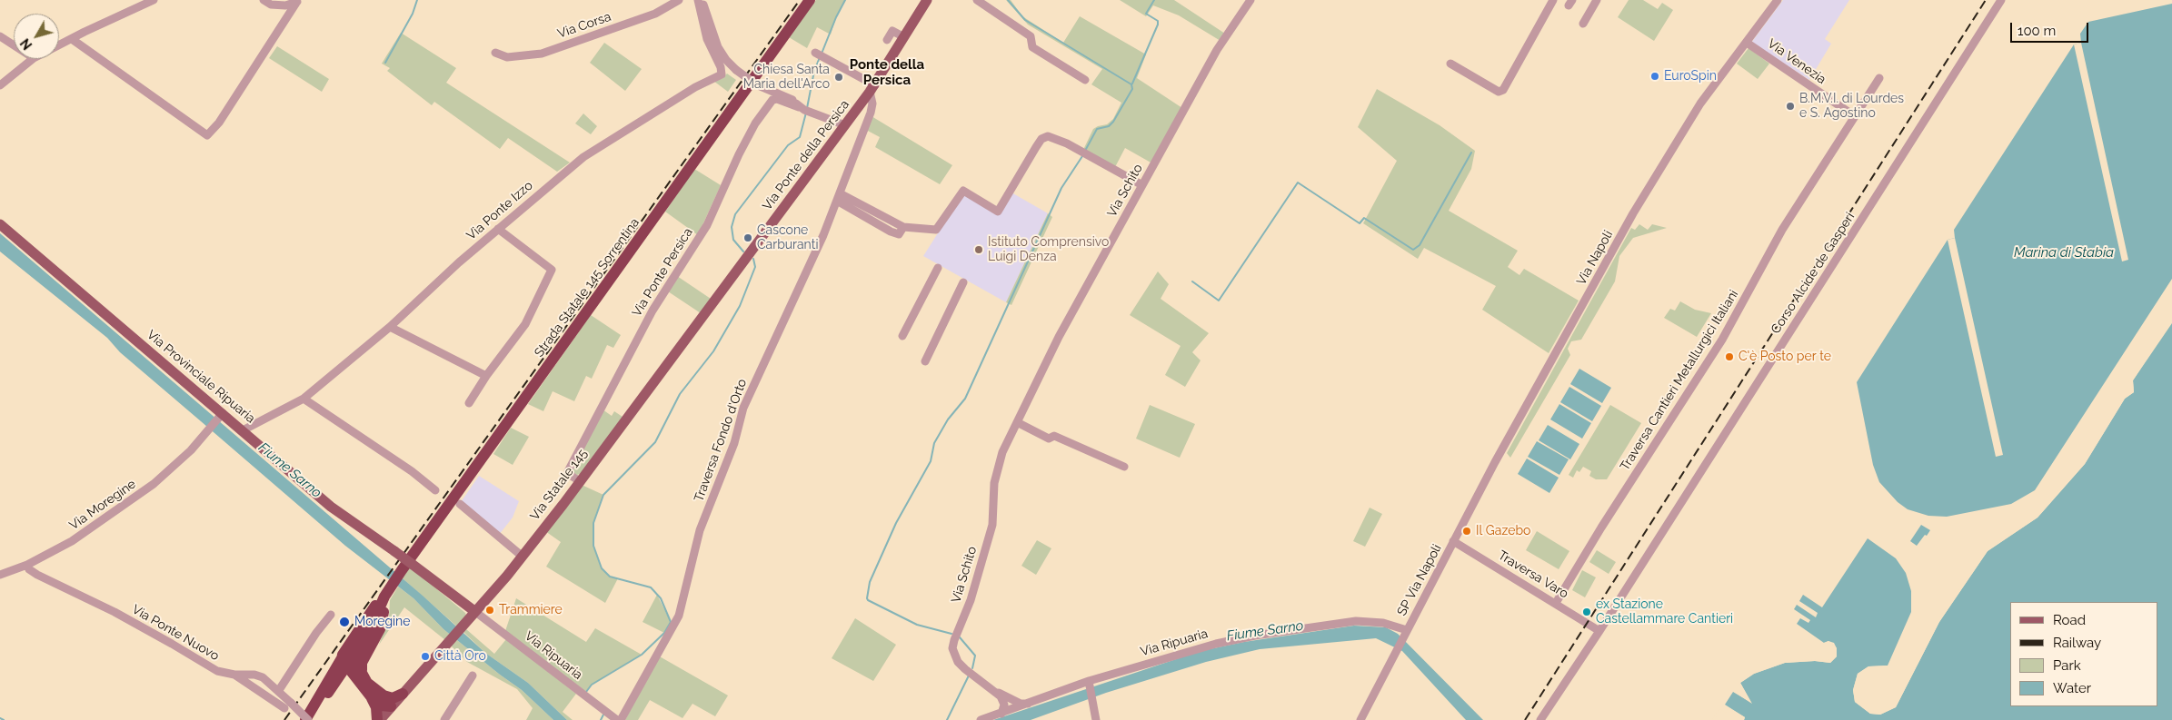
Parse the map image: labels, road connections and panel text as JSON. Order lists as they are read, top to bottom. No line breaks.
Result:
{"streets":{"highway":["Strada Statale 145 Sorrentina"],"main road":["Via Ponte della Persica","Via Provinciale Ripuaria","Via Statale 145"],"street":["Via Corsa","Via Venezia","Via Schito","Via Ponte Izzo","Via Napoli","Via Ponte Persica","Corso Alcide de Gasperi","Traversa Cantieri Metallurgici Italiani","Traversa Fondo d'Orto","Via Moregine","Traversa Varo","SP Via Napoli","Via Ponte Nuovo","Via Ripuaria"]},"crossings":[["Via Venezia","Via Napoli"],["Via Venezia","Traversa Cantieri Metallurgici Italiani"],["Via Ponte della Persica","Traversa Fondo d'Orto"],["Via Ponte della Persica","Via Statale 145"],["Via Schito","Via Ripuaria"],["Via Ponte Izzo","Via Provinciale Ripuaria"],["Via Napoli","Traversa Varo"],["Via Napoli","SP Via Napoli"],["Via Ponte Persica","Via Statale 145"],["Corso Alcide de Gasperi","Traversa Varo"],["Strada Statale 145 Sorrentina","Via Provinciale Ripuaria"],["Strada Statale 145 Sorrentina","Via Ponte Nuovo"],["Via Provinciale Ripuaria","Via Statale 145"],["Via Provinciale Ripuaria","Via Moregine"],["Via Provinciale Ripuaria","Via Ripuaria"],["Traversa Cantieri Metallurgici Italiani","Traversa Varo"],["Via Statale 145","Via Ripuaria"],["Via Moregine","Via Ponte Nuovo"],["Traversa Varo","SP Via Napoli"],["SP Via Napoli","Via Ripuaria"]],"districts":["Ponte della Persica"],"water":["Marina di Stabia","Fiume Sarno"],"places":["EuroSpin","Chiesa Santa Maria dell'Arco","B.M.V.I. di Lourdes e S. Agostino","Cascone Carburanti","Istituto Comprensivo Luigi Denza","C'è Posto per te","Il Gazebo","Trammiere","ex Stazione Castellammare Cantieri","Moregine","Città Oro"],"legend":["Road","Railway","Park","Water"],"scale_bar":"100 m","north":"bottom left"}
